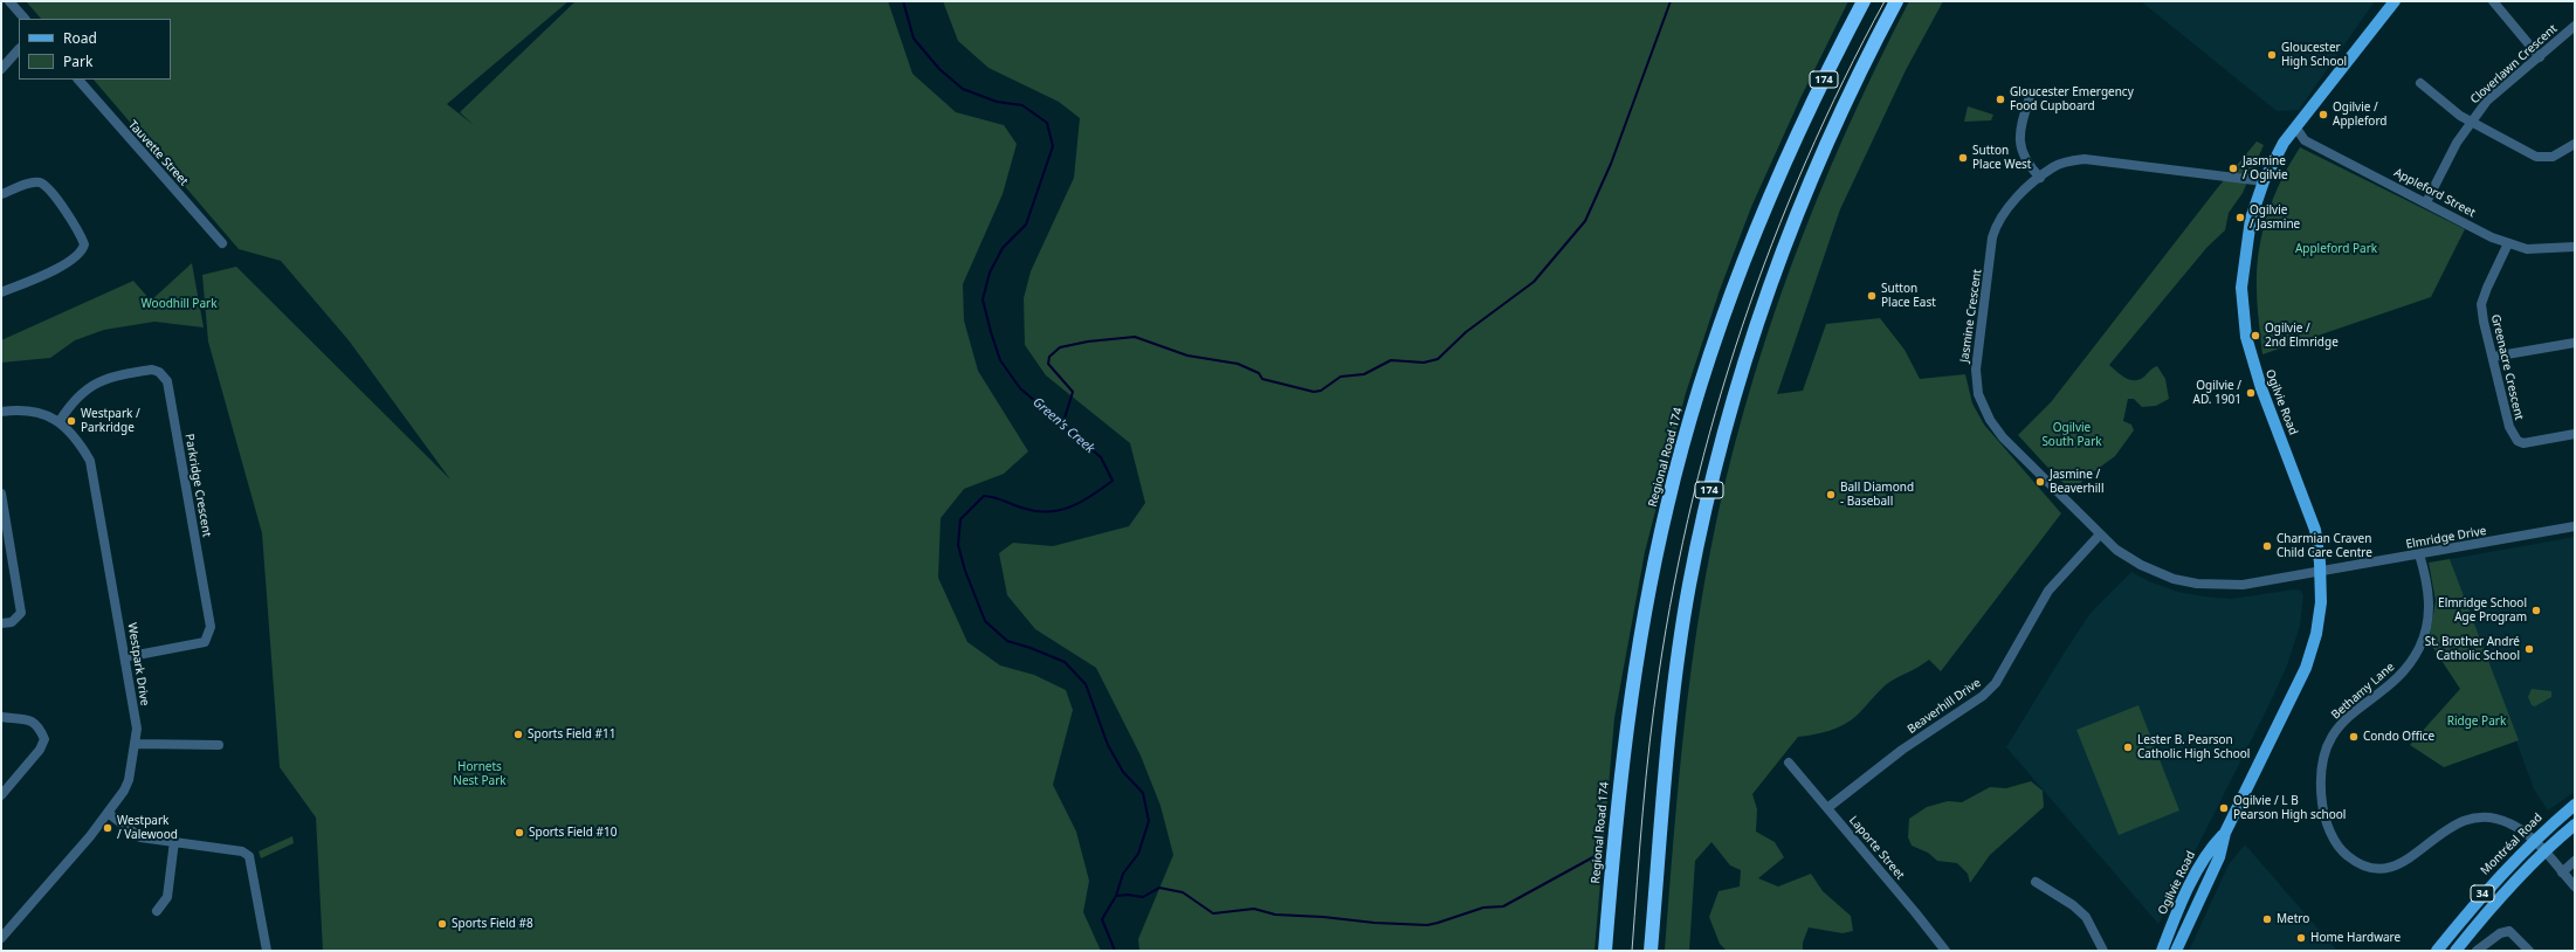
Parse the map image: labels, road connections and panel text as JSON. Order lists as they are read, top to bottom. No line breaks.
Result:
{"streets":{"highway":["174","Regional Road 174"],"main road":["Ogilvie Road","Montréal Road","34"],"street":["Cloverlawn Crescent","Tauvette Street","Appleford Street","Jasmine Crescent","Greenacre Crescent","Parkridge Crescent","Elmridge Drive","Westpark Drive","Bethamy Lane","Beaverhill Drive","Laporte Street"]},"crossings":[["Cloverlawn Crescent","Appleford Street"],["Appleford Street","Greenacre Crescent"],["Appleford Street","Ogilvie Road"],["Jasmine Crescent","Ogilvie Road"],["Jasmine Crescent","Elmridge Drive"],["Jasmine Crescent","Beaverhill Drive"],["Ogilvie Road","Elmridge Drive"],["Parkridge Crescent","Westpark Drive"],["Elmridge Drive","Bethamy Lane"],["Bethamy Lane","Montréal Road"],["Bethamy Lane","34"],["Beaverhill Drive","Laporte Street"]],"water":["Green's Creek"],"parks":["Appleford Park","Woodhill Park","Ogilvie South Park","Ridge Park","Hornets Nest Park"],"places":["Gloucester High School","Gloucester Emergency Food Cupboard","Ogilvie / Appleford","Sutton Place West","Jasmine / Ogilvie","Ogilvie / Jasmine","Sutton Place East","Ogilvie / 2nd Elmridge","Ogilvie / AD. 1901","Westpark / Parkridge","Jasmine / Beaverhill","Ball Diamond - Baseball","Charmian Craven Child Care Centre","Elmridge School Age Program","St. Brother André Catholic School","Sports Field #11","Condo Office","Lester B. Pearson Catholic High School","Ogilvie / L B Pearson High school","Westpark / Valewood","Sports Field #10","Metro","Sports Field #8","Home Hardware"],"legend":["Road","Park"]}
